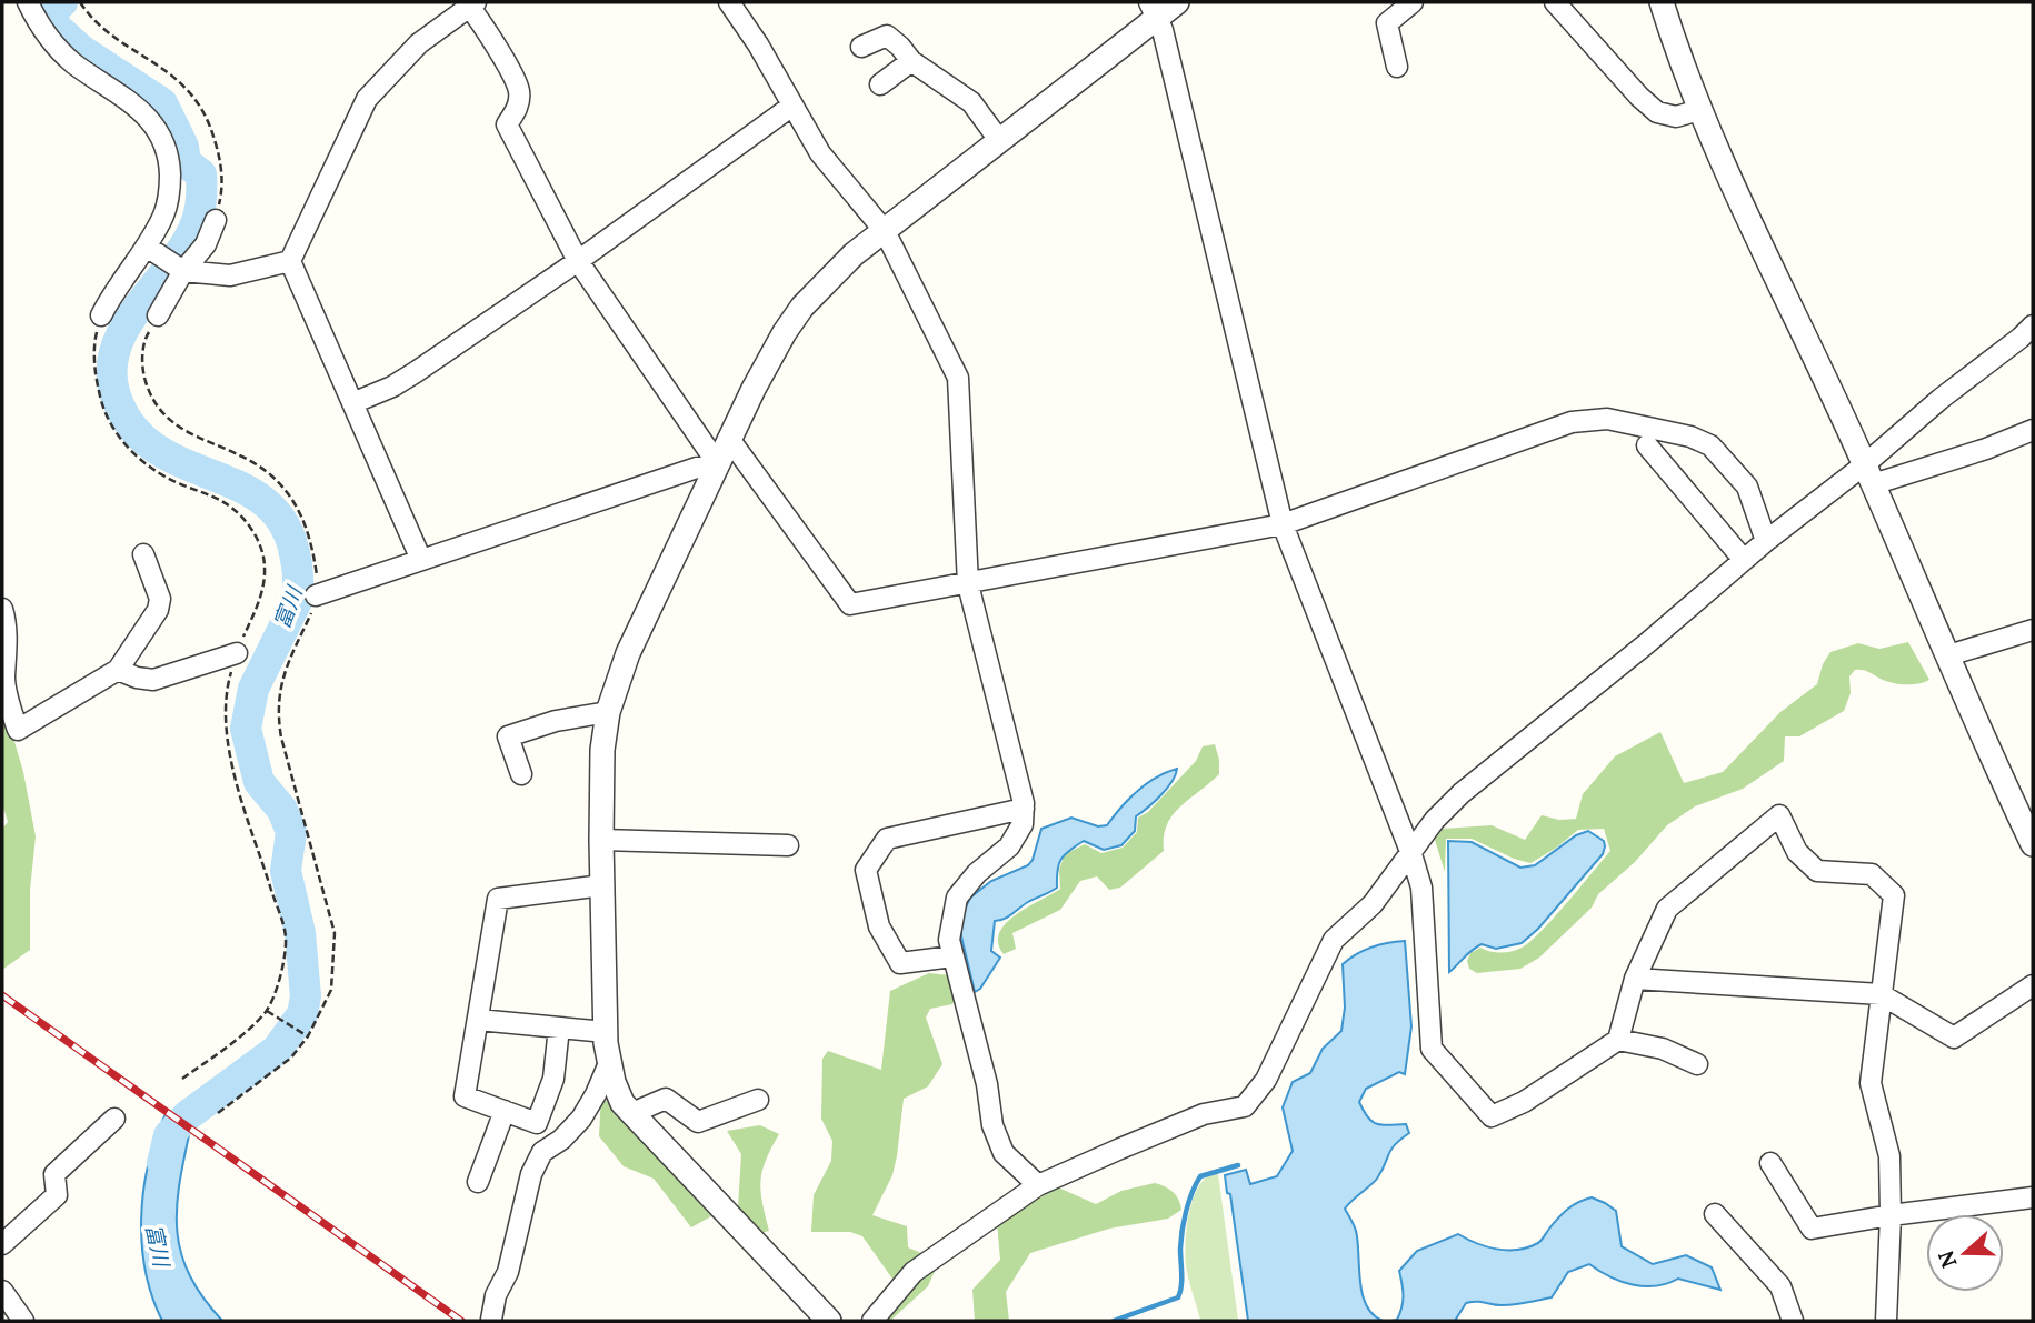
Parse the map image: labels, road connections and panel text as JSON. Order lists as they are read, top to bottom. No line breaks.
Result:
{"water":["富川"],"north":"left"}
